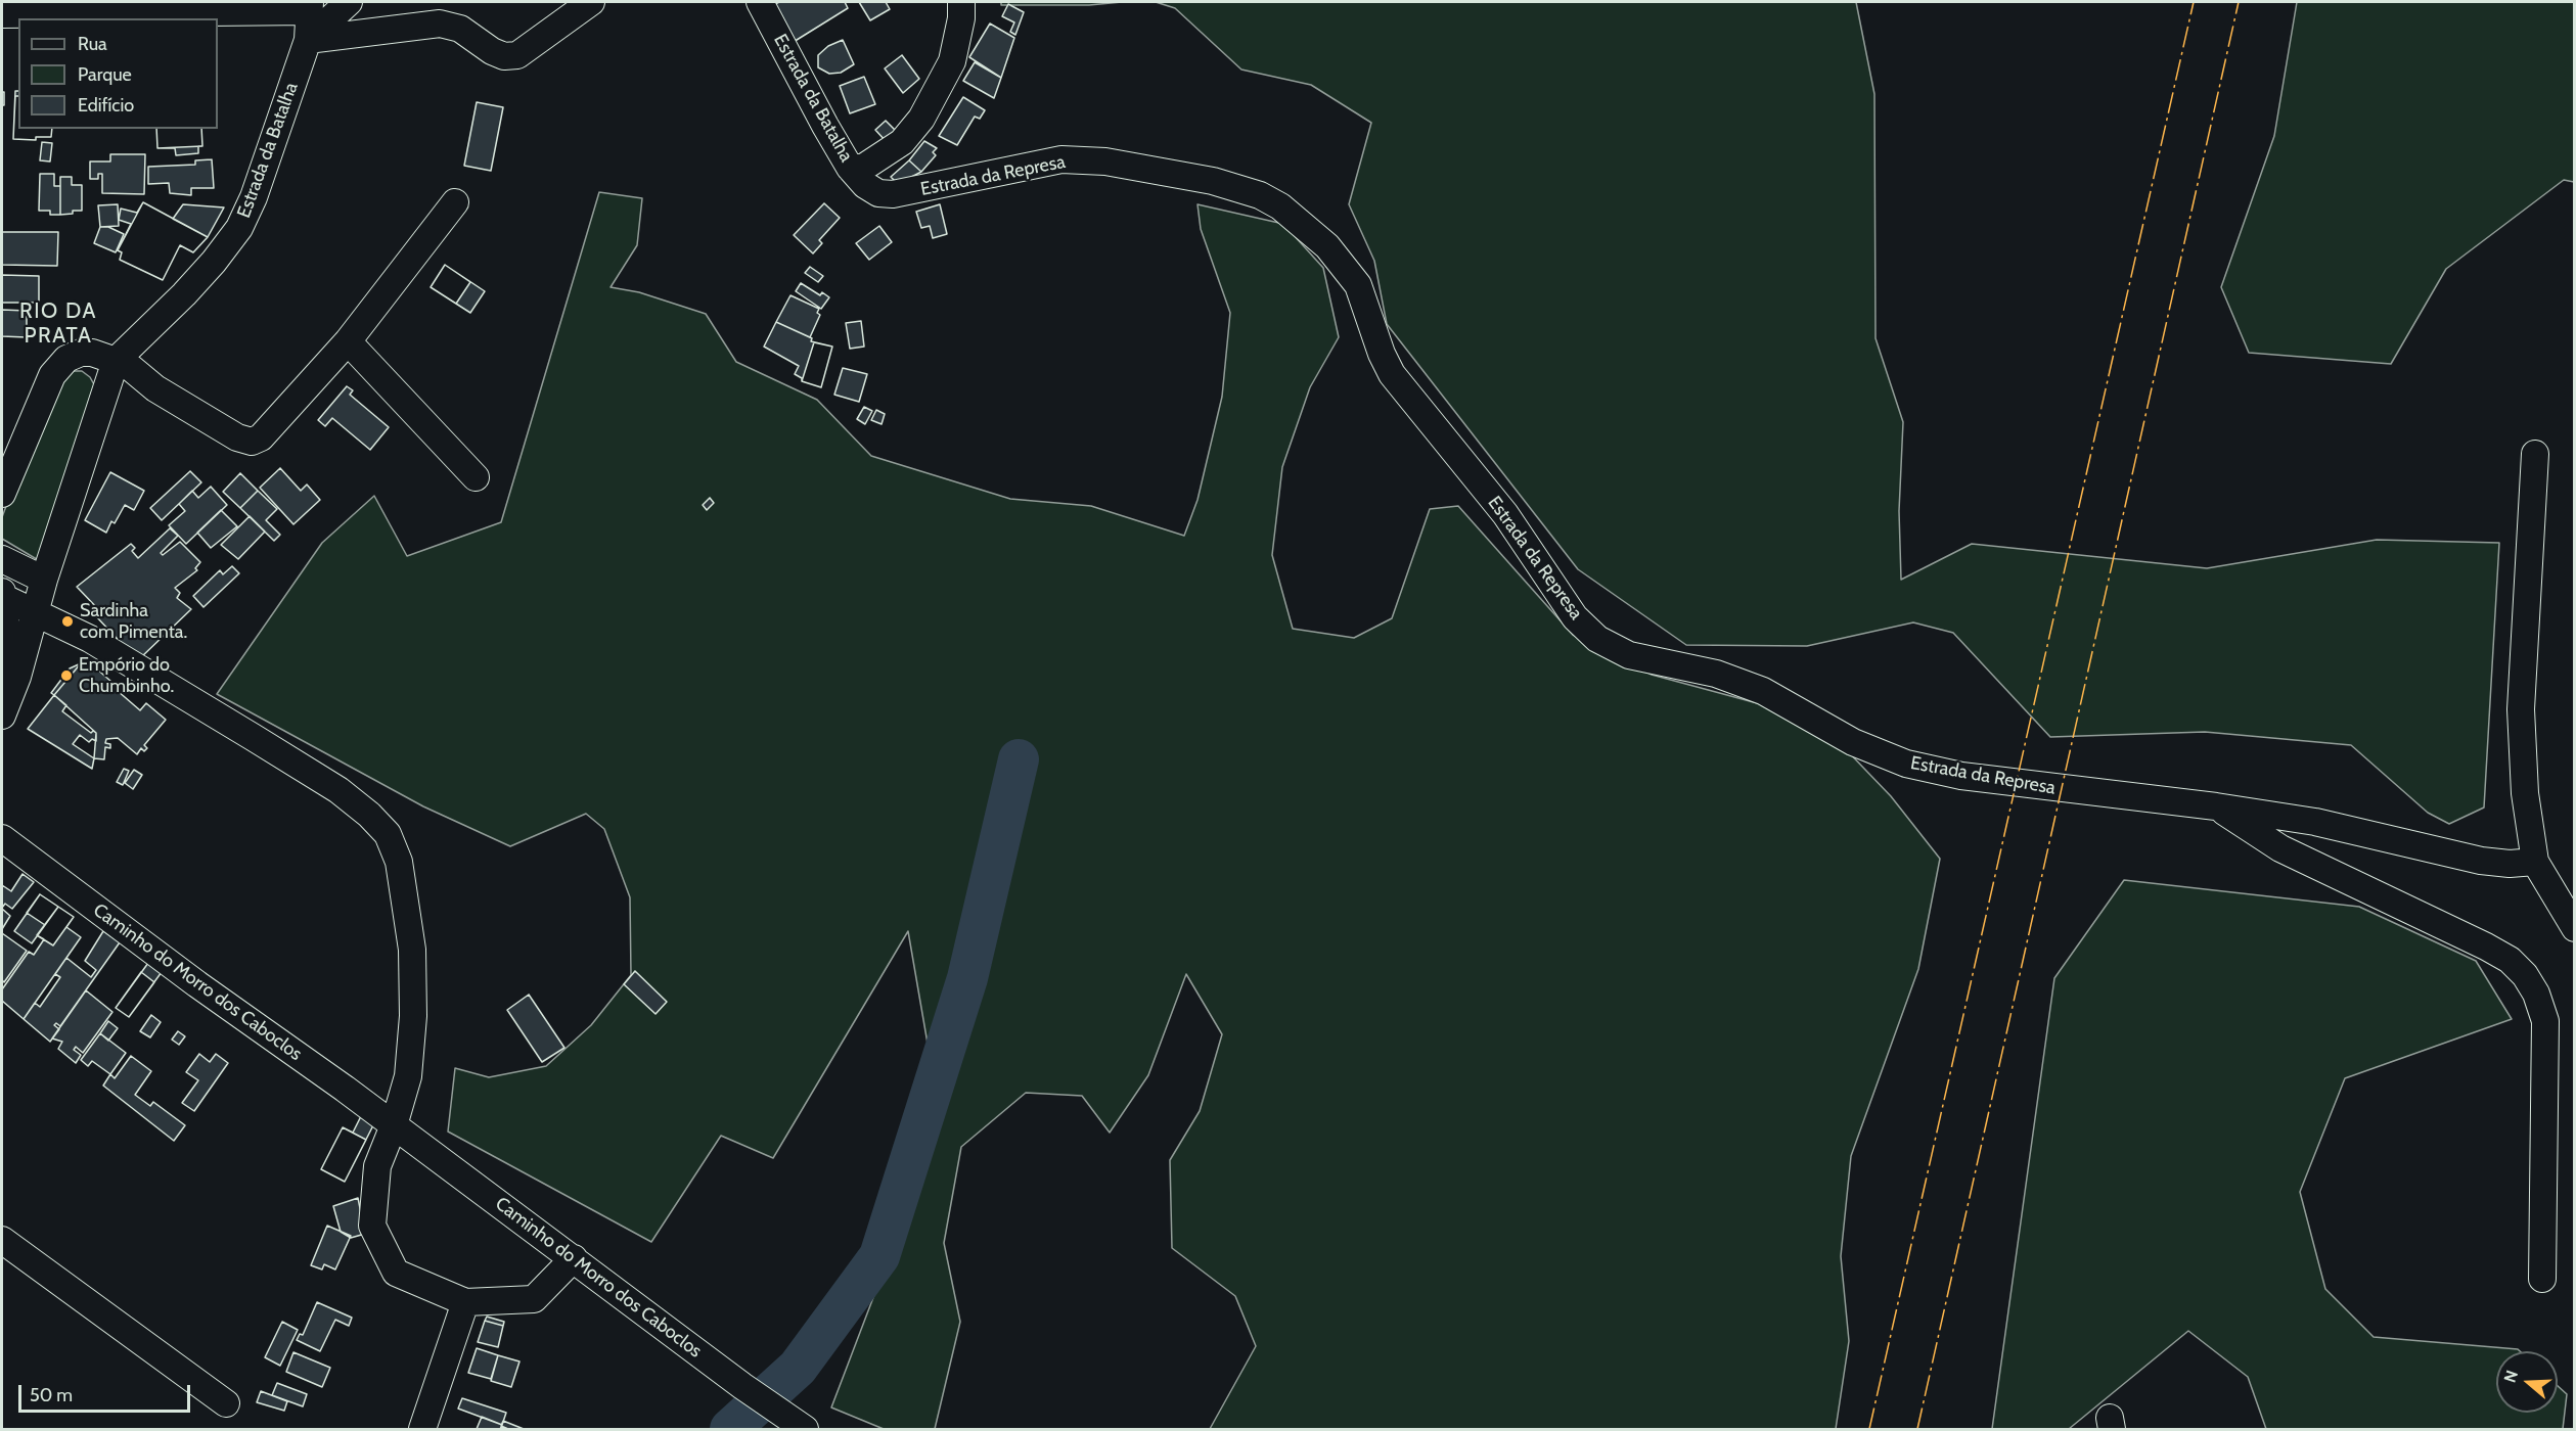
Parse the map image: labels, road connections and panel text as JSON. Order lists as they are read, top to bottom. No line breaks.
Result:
{"streets":{"street":["Estrada da Batalha","Estrada da Represa","Caminho do Morro dos Caboclos"]},"crossings":[["Estrada da Batalha","Estrada da Represa"]],"districts":["RIO DA PRATA"],"places":["Sardinha com Pimenta.","Empório do Chumbinho."],"legend":["Rua","Parque","Edifício"],"scale_bar":"50 m","north":"left"}
